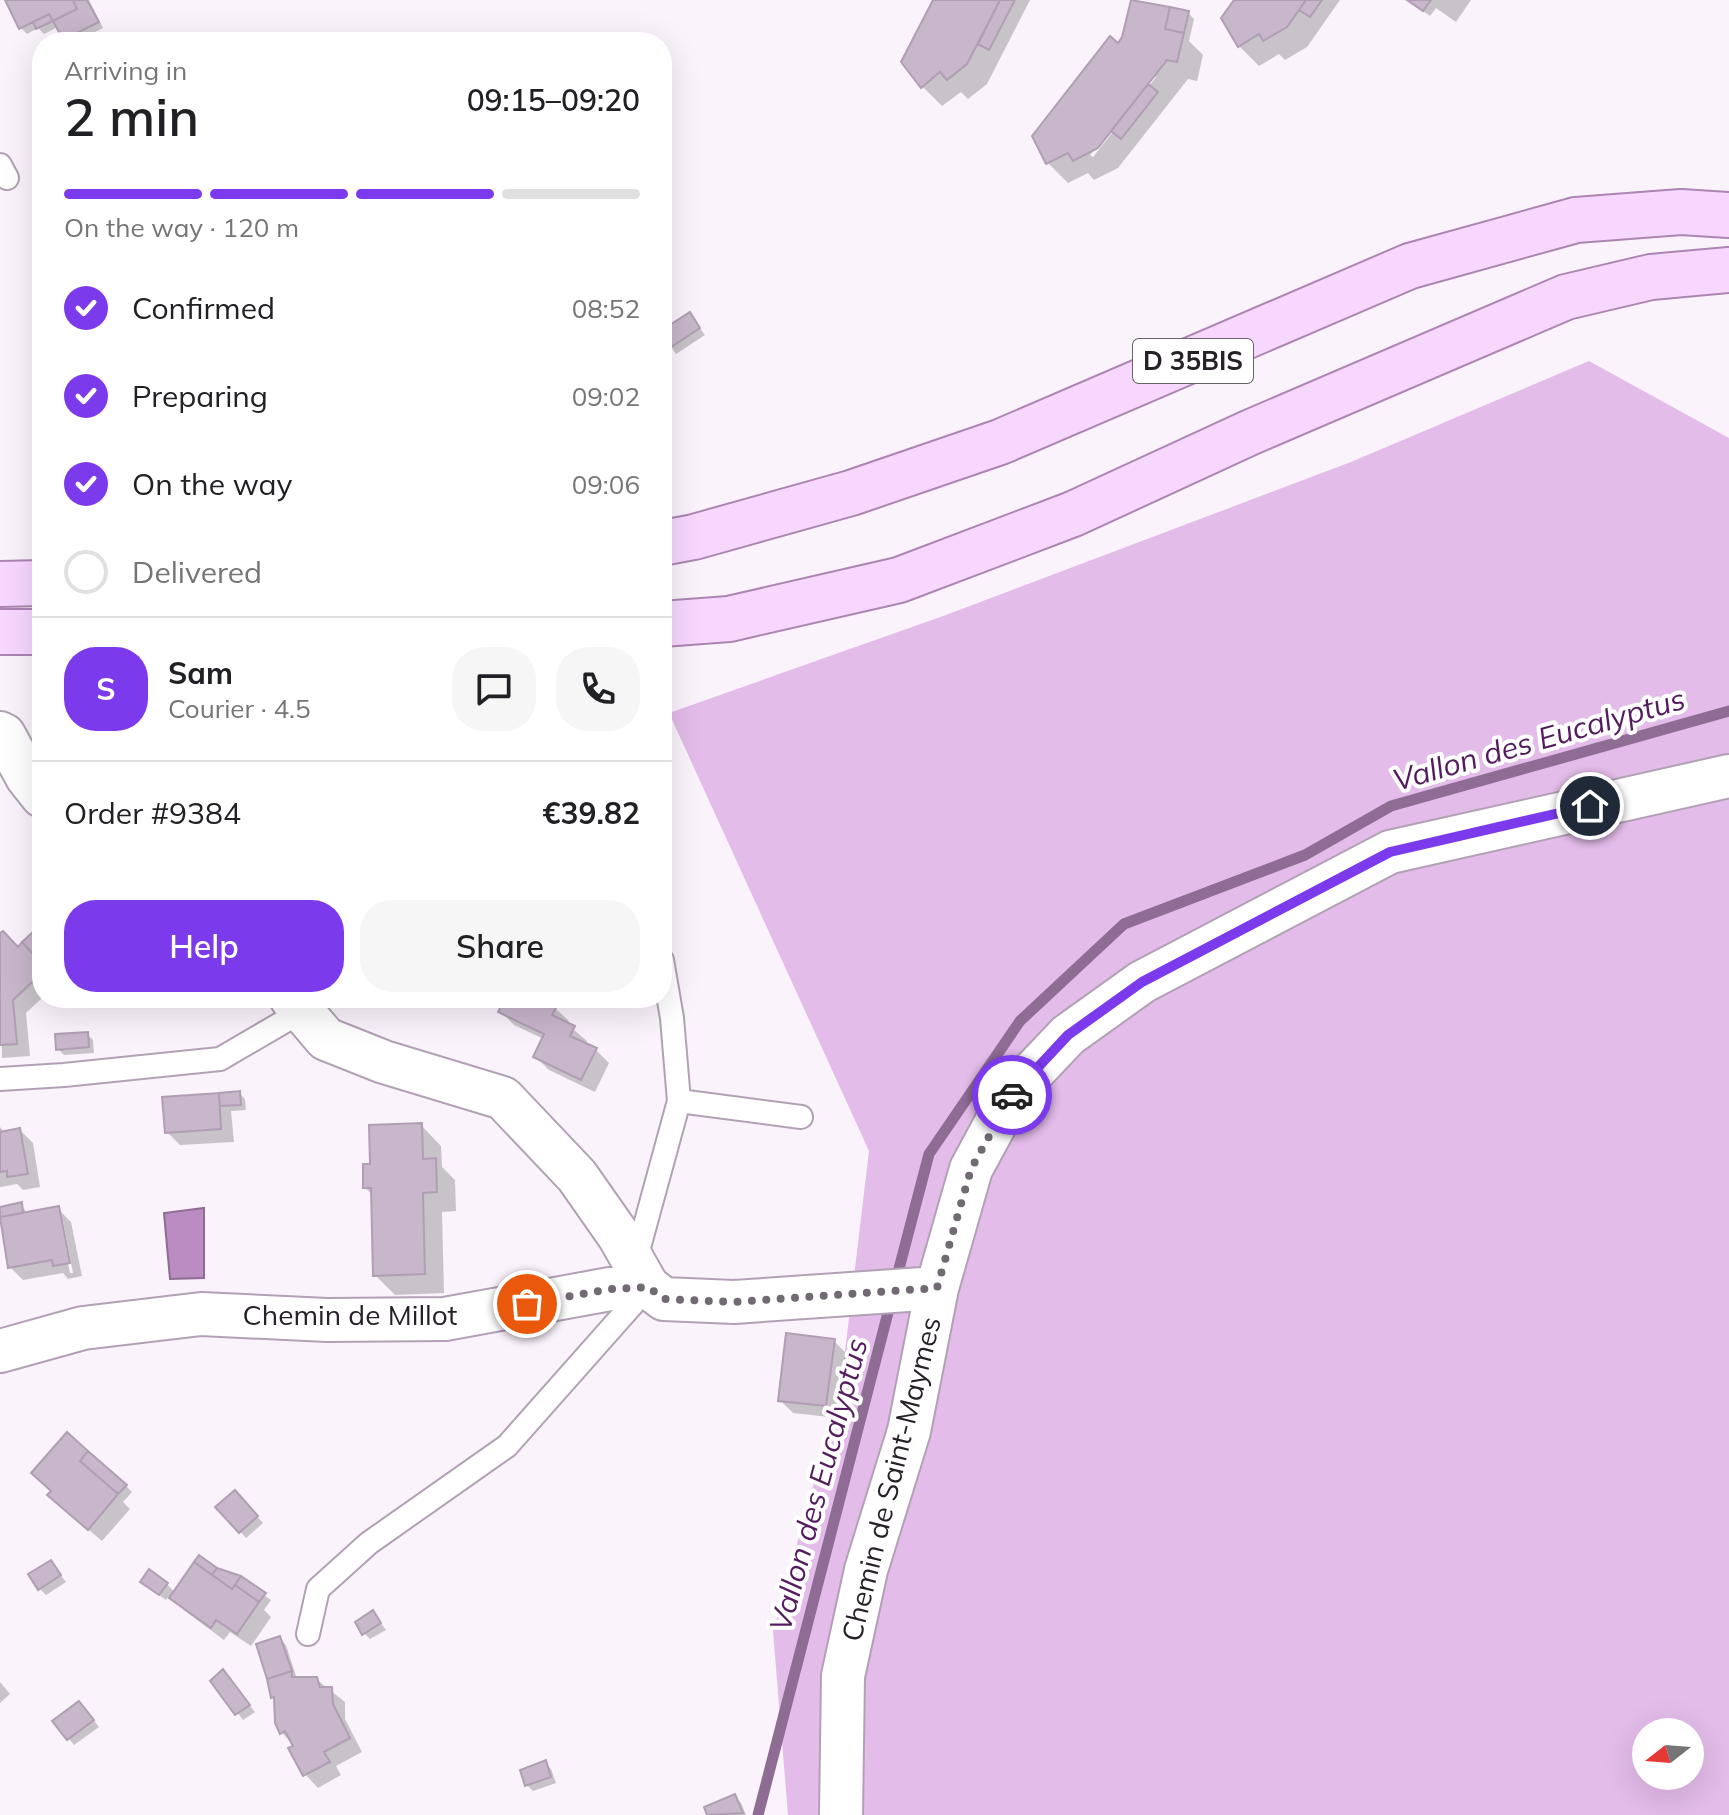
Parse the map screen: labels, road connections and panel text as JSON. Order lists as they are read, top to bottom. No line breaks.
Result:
{"streets":{"main road":["D 35BIS"],"street":["Chemin de Millot","Chemin de Saint-Maymes"]},"crossings":[["Chemin de Millot","Chemin de Saint-Maymes"]],"water":["Vallon des Eucalyptus"],"north":"left","page":{"heading":["2 min","Arriving in","09:15–09:20"],"panel":["Sam","Courier · 4.5","Order #9384","€39.82"],"bar":"On the way · 120 m","list":[["Confirmed","08:52"],["Preparing","09:02"],["On the way","09:06"],"Delivered"],"round":"S","buttons":["Help","Share"]}}
